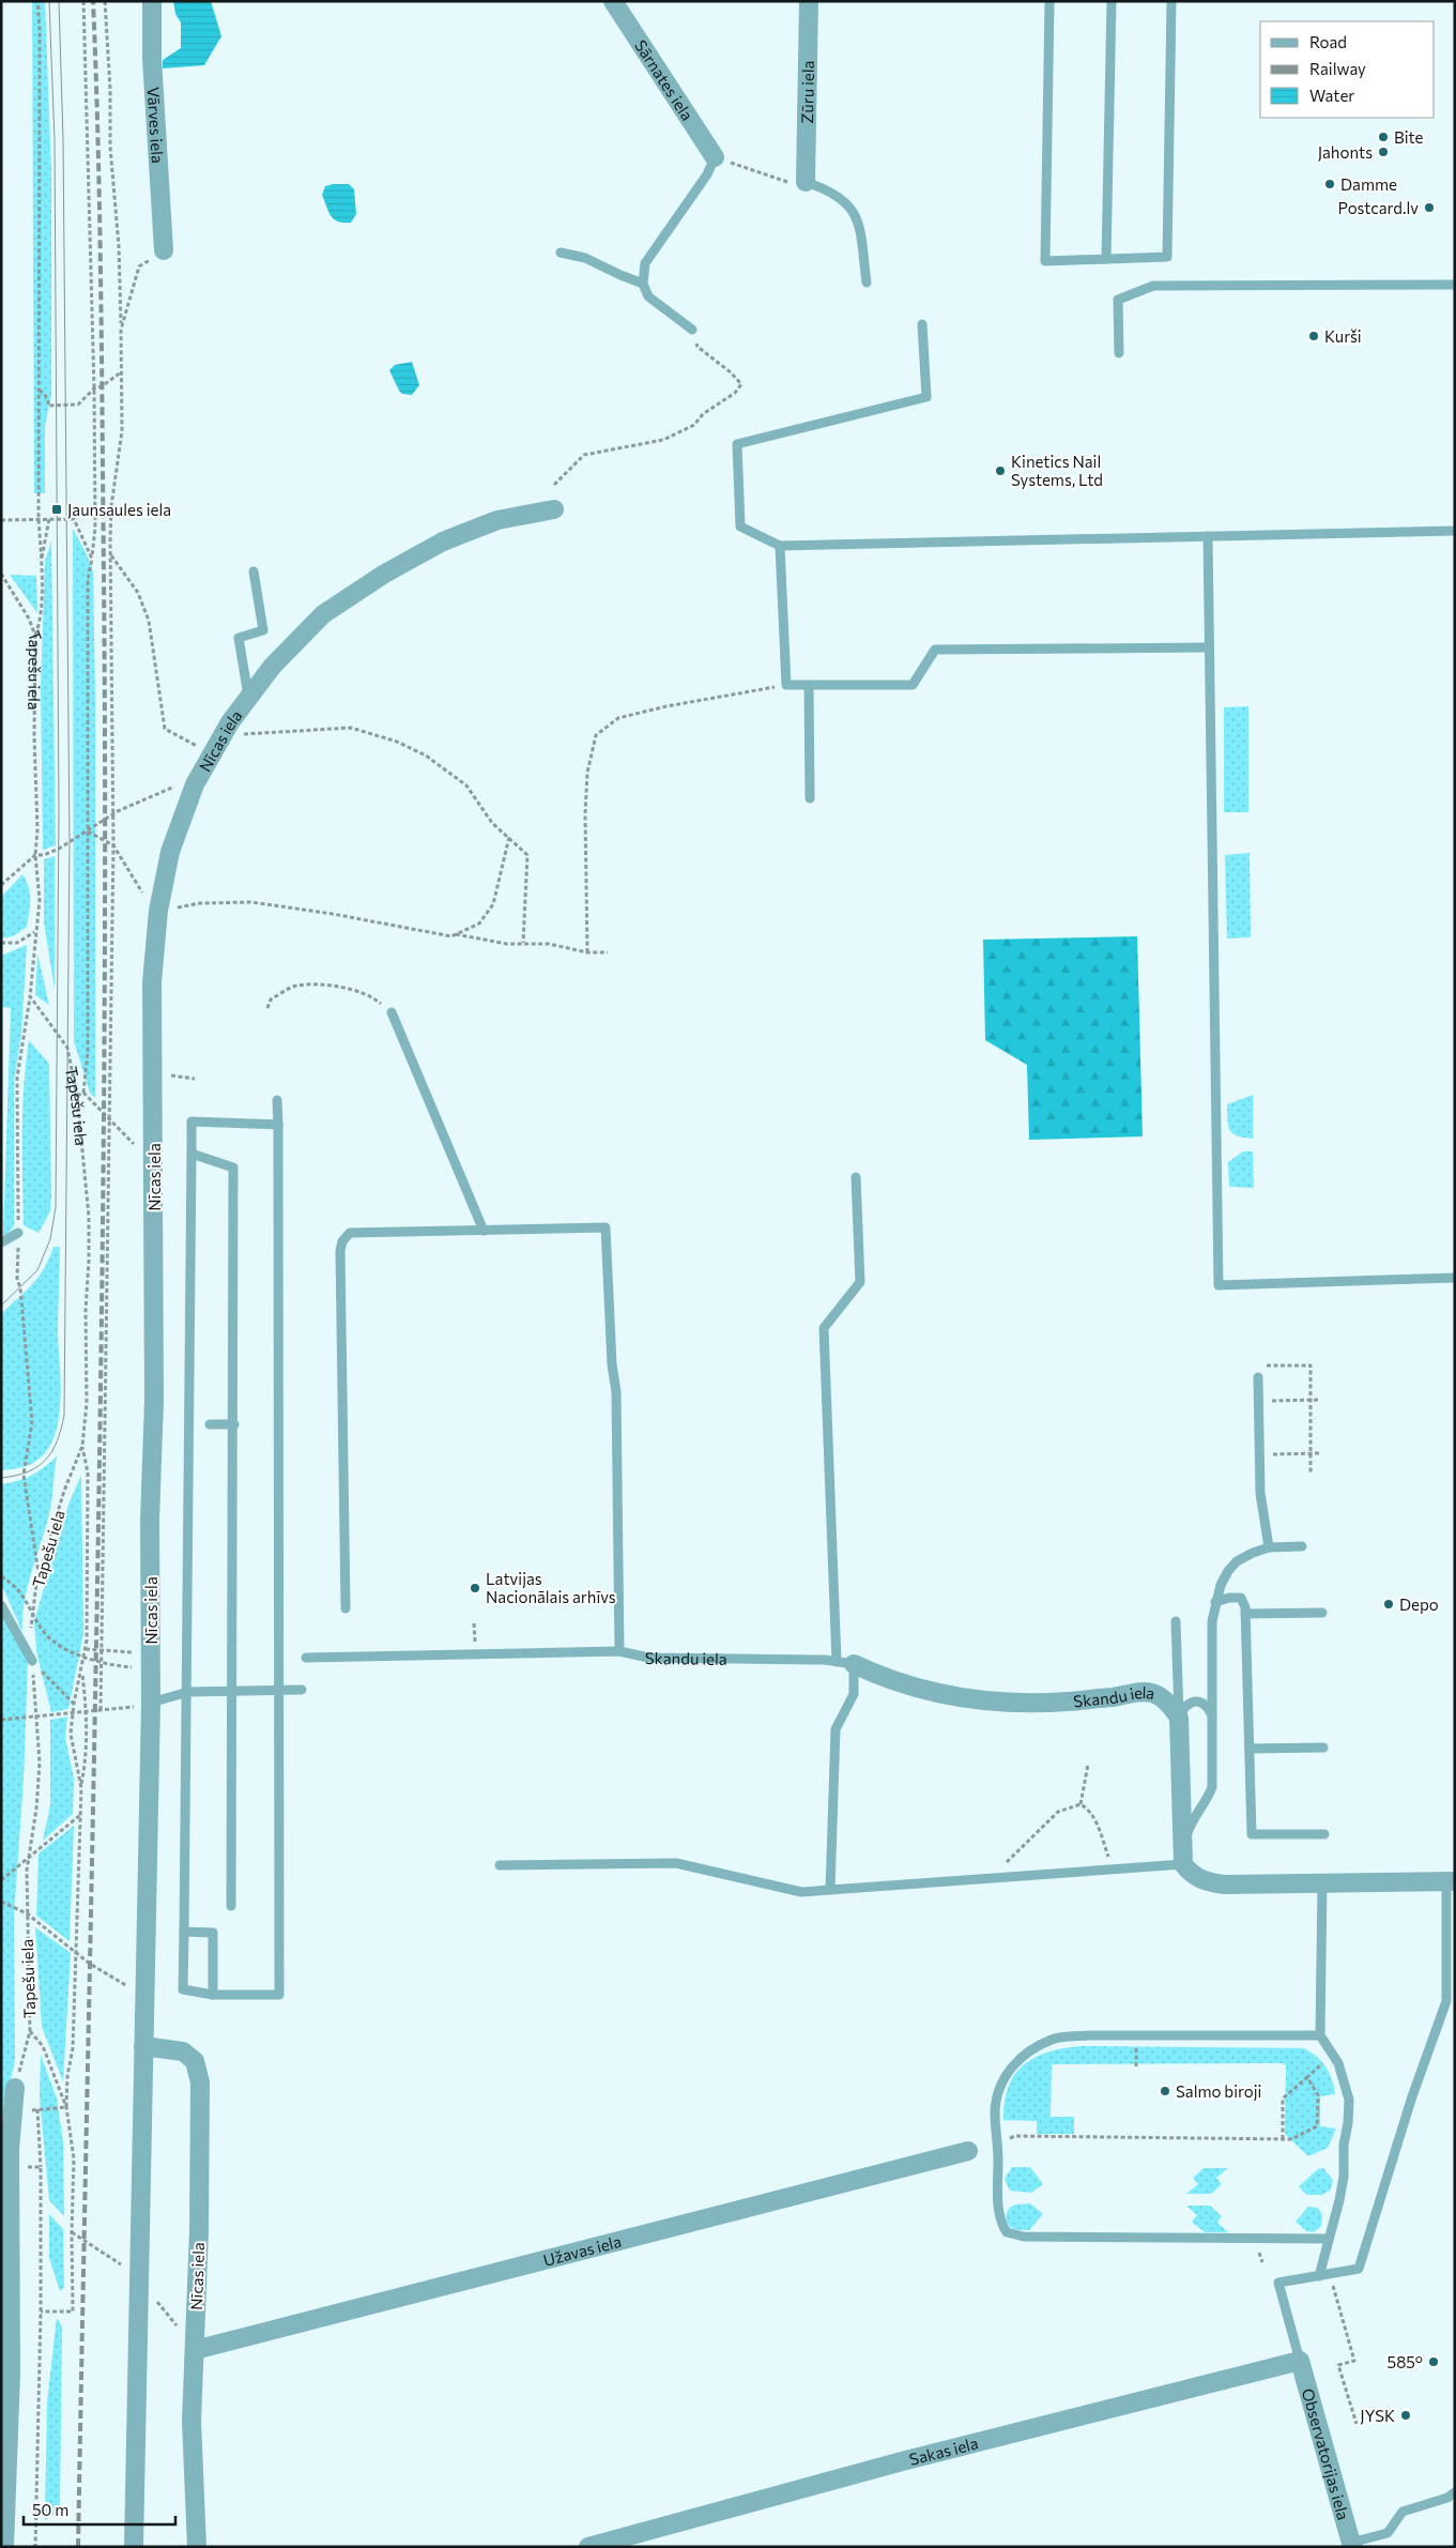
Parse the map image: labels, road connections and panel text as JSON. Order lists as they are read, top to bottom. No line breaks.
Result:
{"streets":{"street":["Sārnates iela","Zūru iela","Vārves iela","Nīcas iela","Skandu iela","Užavas iela","Sakas iela","Observatorijas iela"],"path":["Tapešu iela"]},"crossings":[["Nīcas iela","Užavas iela"],["Sakas iela","Observatorijas iela"]],"places":{"other":["Bite","Jahonts","Damme","Postcard.lv","Kurši","Kinetics Nail Systems, Ltd","Latvijas Nacionālais arhīvs","Depo","Salmo biroji","585°","JYSK"],"transit":["Jaunsaules iela"]},"legend":["Road","Railway","Water"],"scale_bar":"50 m"}
